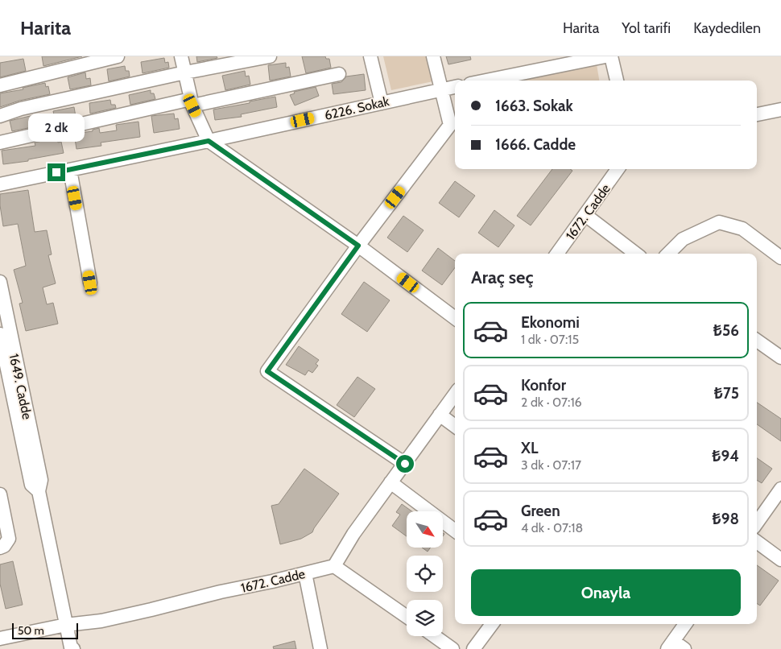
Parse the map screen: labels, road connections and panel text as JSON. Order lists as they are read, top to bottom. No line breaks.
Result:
{"streets":{"street":["6226. Sokak","1672. Cadde","1649. Cadde"]},"crossings":[["1672. Cadde","1649. Cadde"]],"scale_bar":"50 m","north":"bottom right","page":{"header":"Harita","nav":["Harita","Yol tarifi","Kaydedilen"],"banner":["1663. Sokak","1666. Cadde"],"bubble":"2 dk","heading":"Araç seç","list":[{"name":"Ekonomi","note":"1 dk · 07:15","value":"₺56"},{"name":"Konfor","note":"2 dk · 07:16","value":"₺75"},{"name":"XL","note":"3 dk · 07:17","value":"₺94"},{"name":"Green","note":"4 dk · 07:18","value":"₺98"}],"buttons":"Onayla","scale":"50 m"}}
